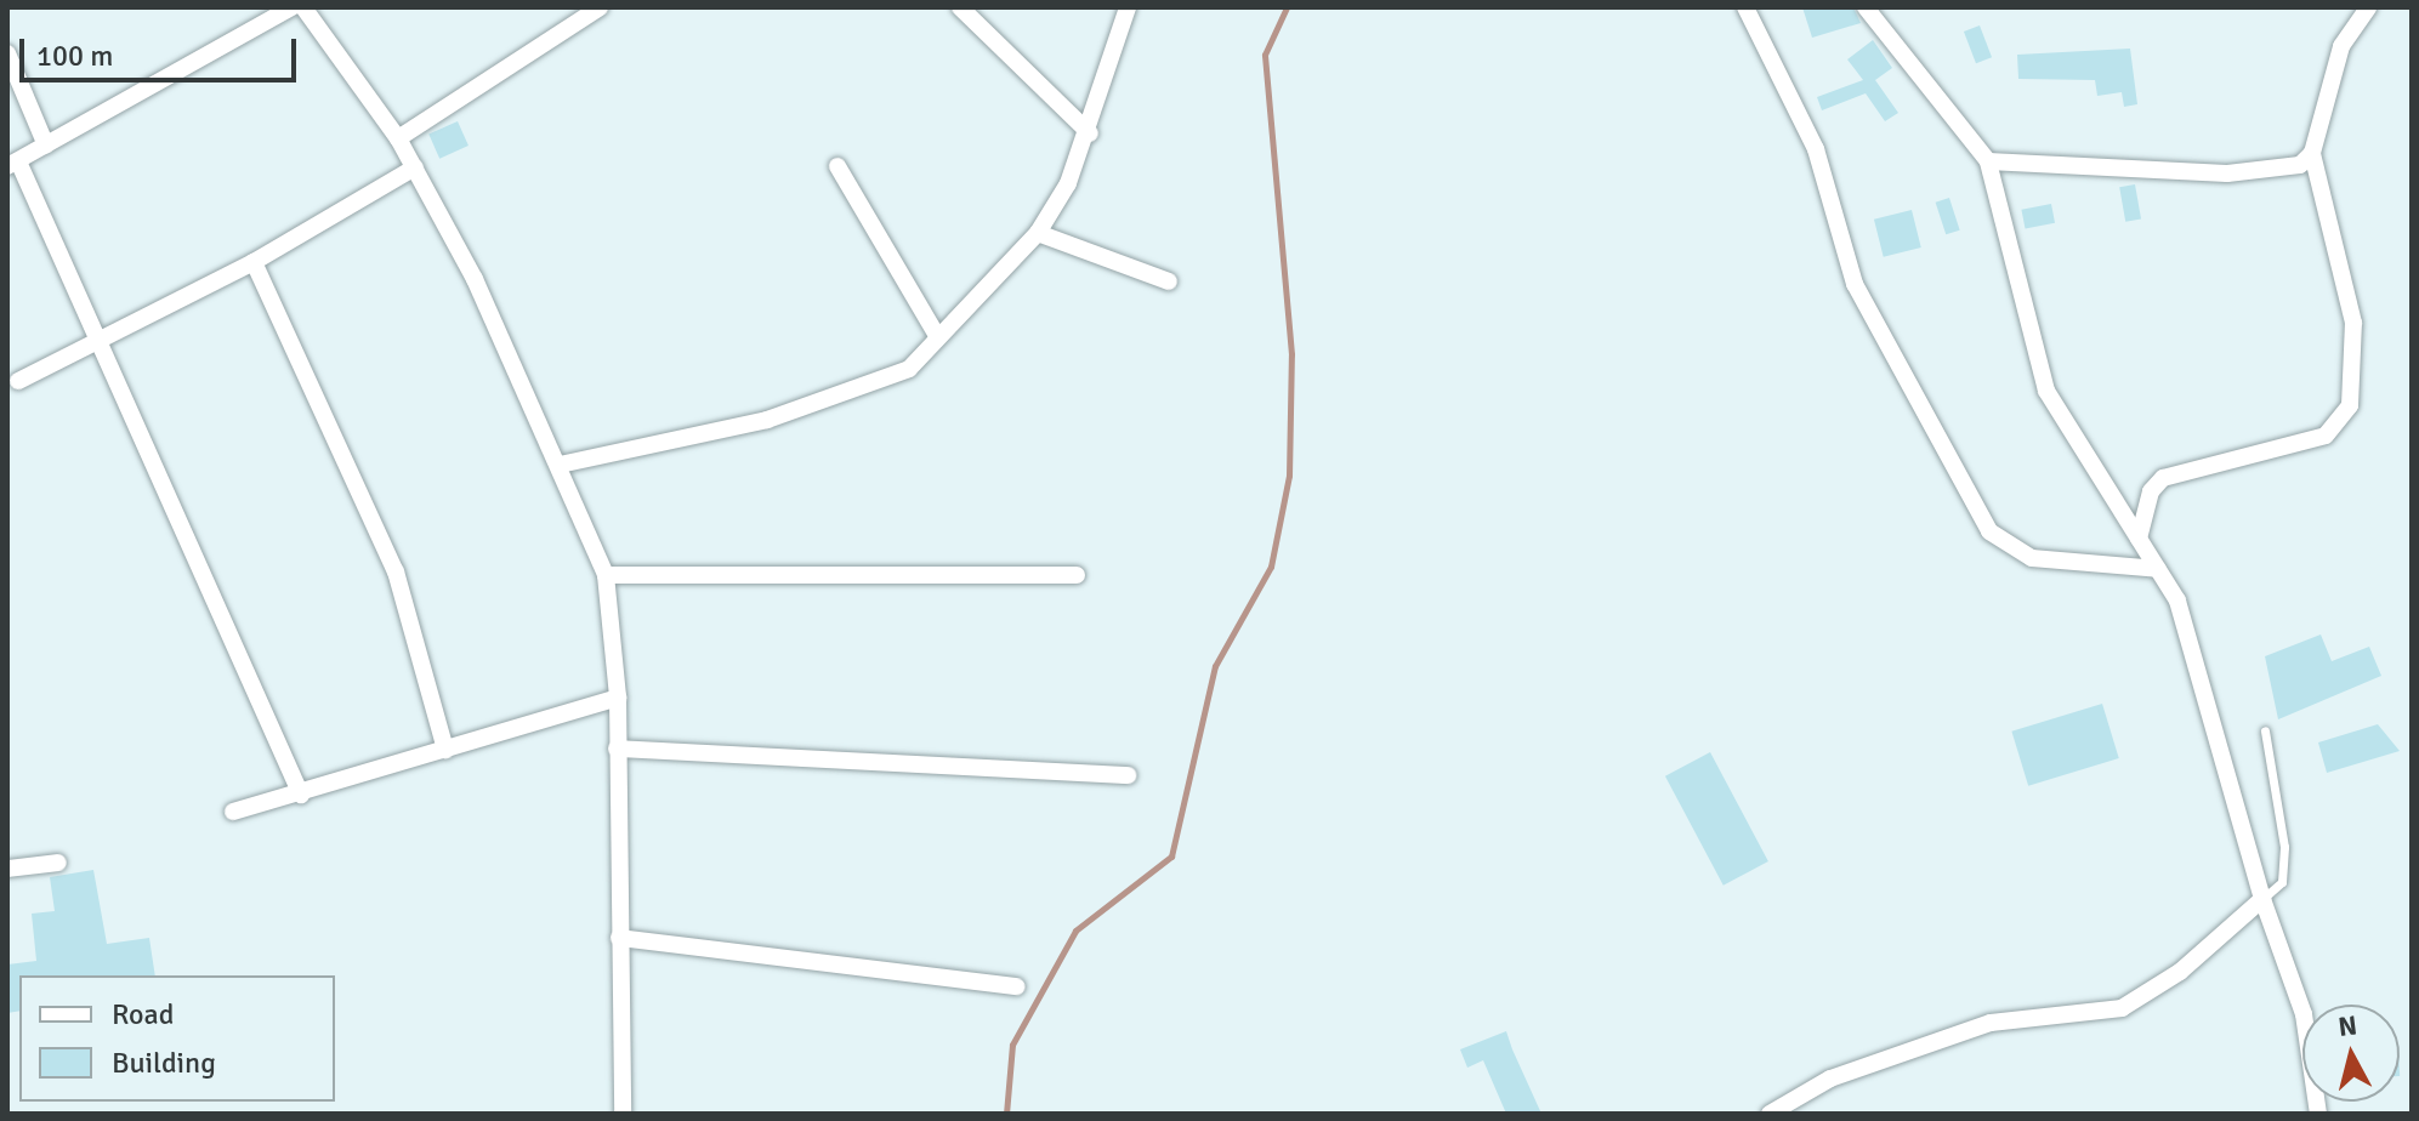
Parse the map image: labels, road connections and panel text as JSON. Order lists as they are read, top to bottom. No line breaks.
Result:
{"legend":["Road","Building"],"scale_bar":"100 m","north":"top"}
